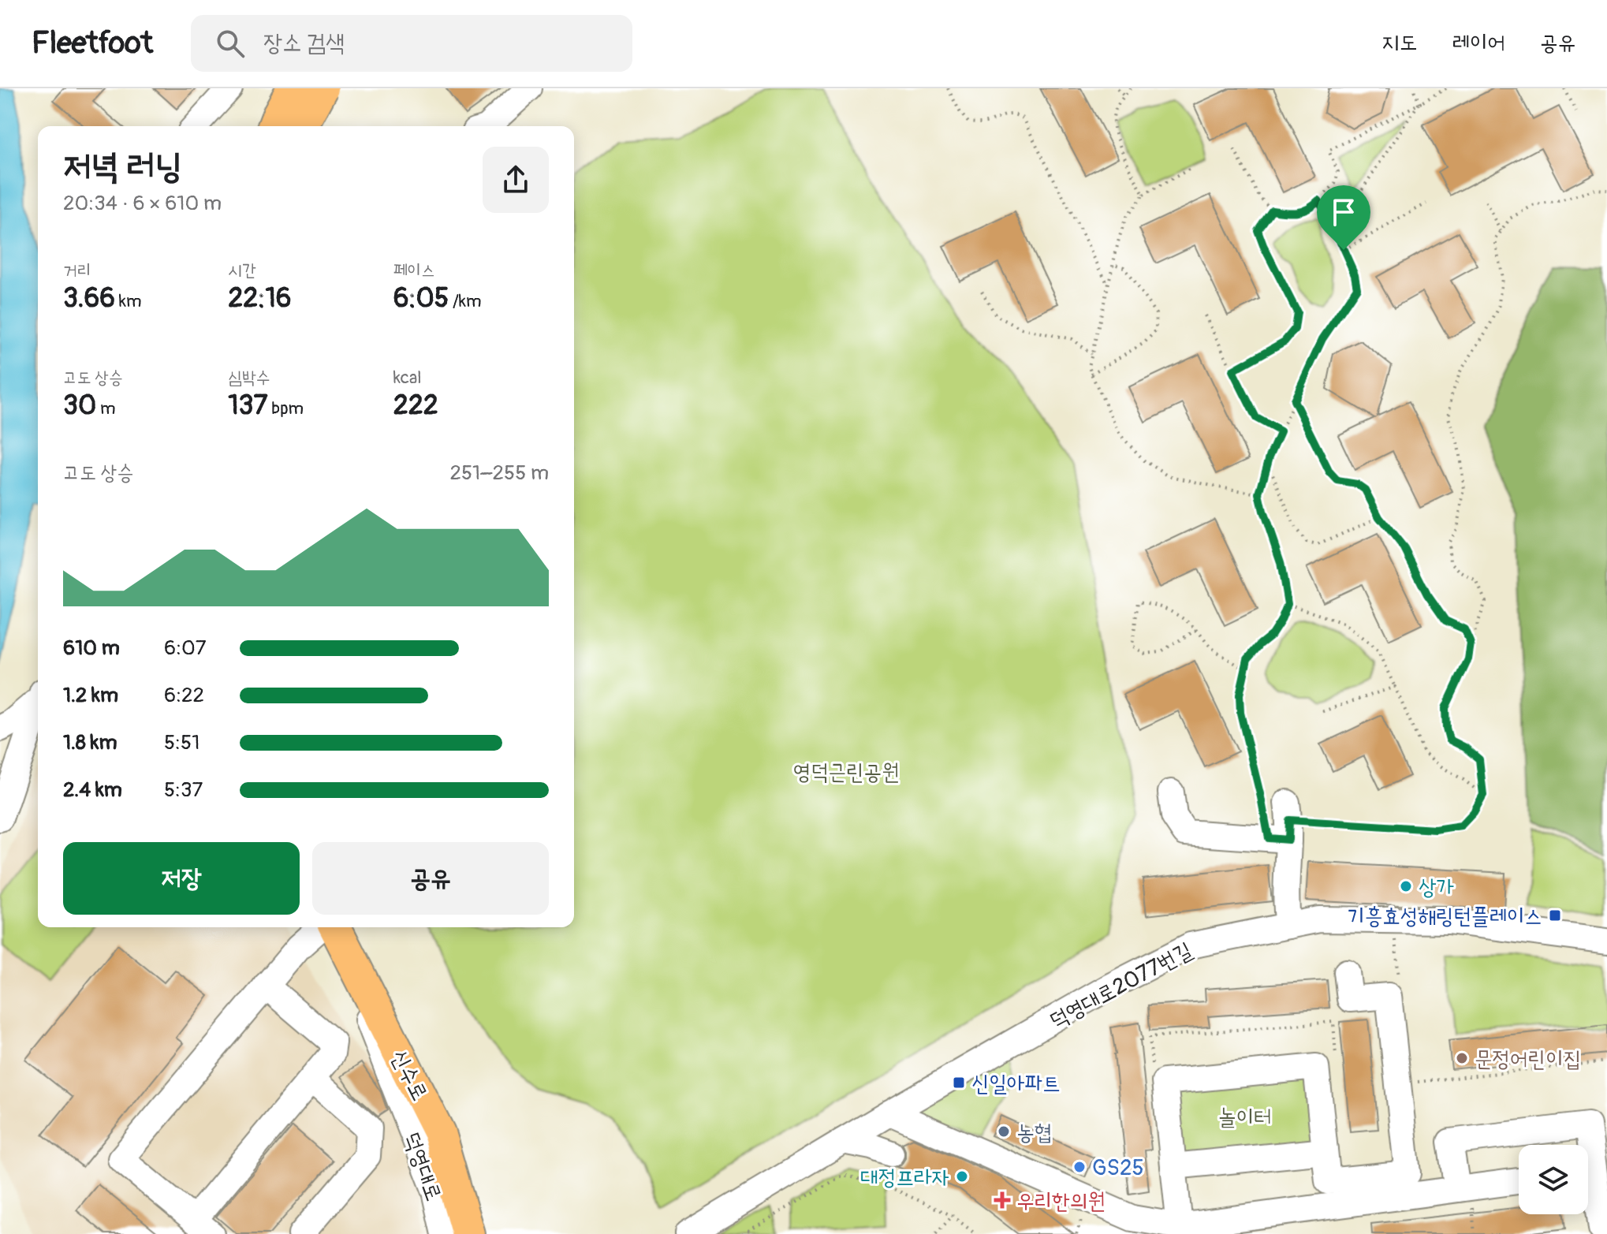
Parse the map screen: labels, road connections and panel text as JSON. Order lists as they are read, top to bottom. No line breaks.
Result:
{"streets":{"main road":["신수로"],"street":["덕영대로2077번길","덕영대로"]},"parks":["영덕근린공원","놀이터"],"places":{"other":["상가","문정어린이집","농협","GS25","대정프라자"],"transit":["기흥효성해링턴플레이스","신일아파트"],"health":["우리한의원"]},"page":{"header":"Fleetfoot","search":"장소 검색","nav":["지도","레이어","공유"],"heading":["저녁 러닝","20:34 · 6 × 610 m"],"stats":[["거리","3.66 km"],["시간","22:16"],["페이스","6:05 /km"],["고도 상승","30 m"],["심박수","137 bpm"],["kcal","222"]],"chart":["고도 상승","251–255 m"],"list":[{"name":"610 m","note":"6:07"},{"name":"1.2 km","note":"6:22"},{"name":"1.8 km","note":"5:51"},{"name":"2.4 km","note":"5:37"}],"buttons":["저장","공유"]}}
